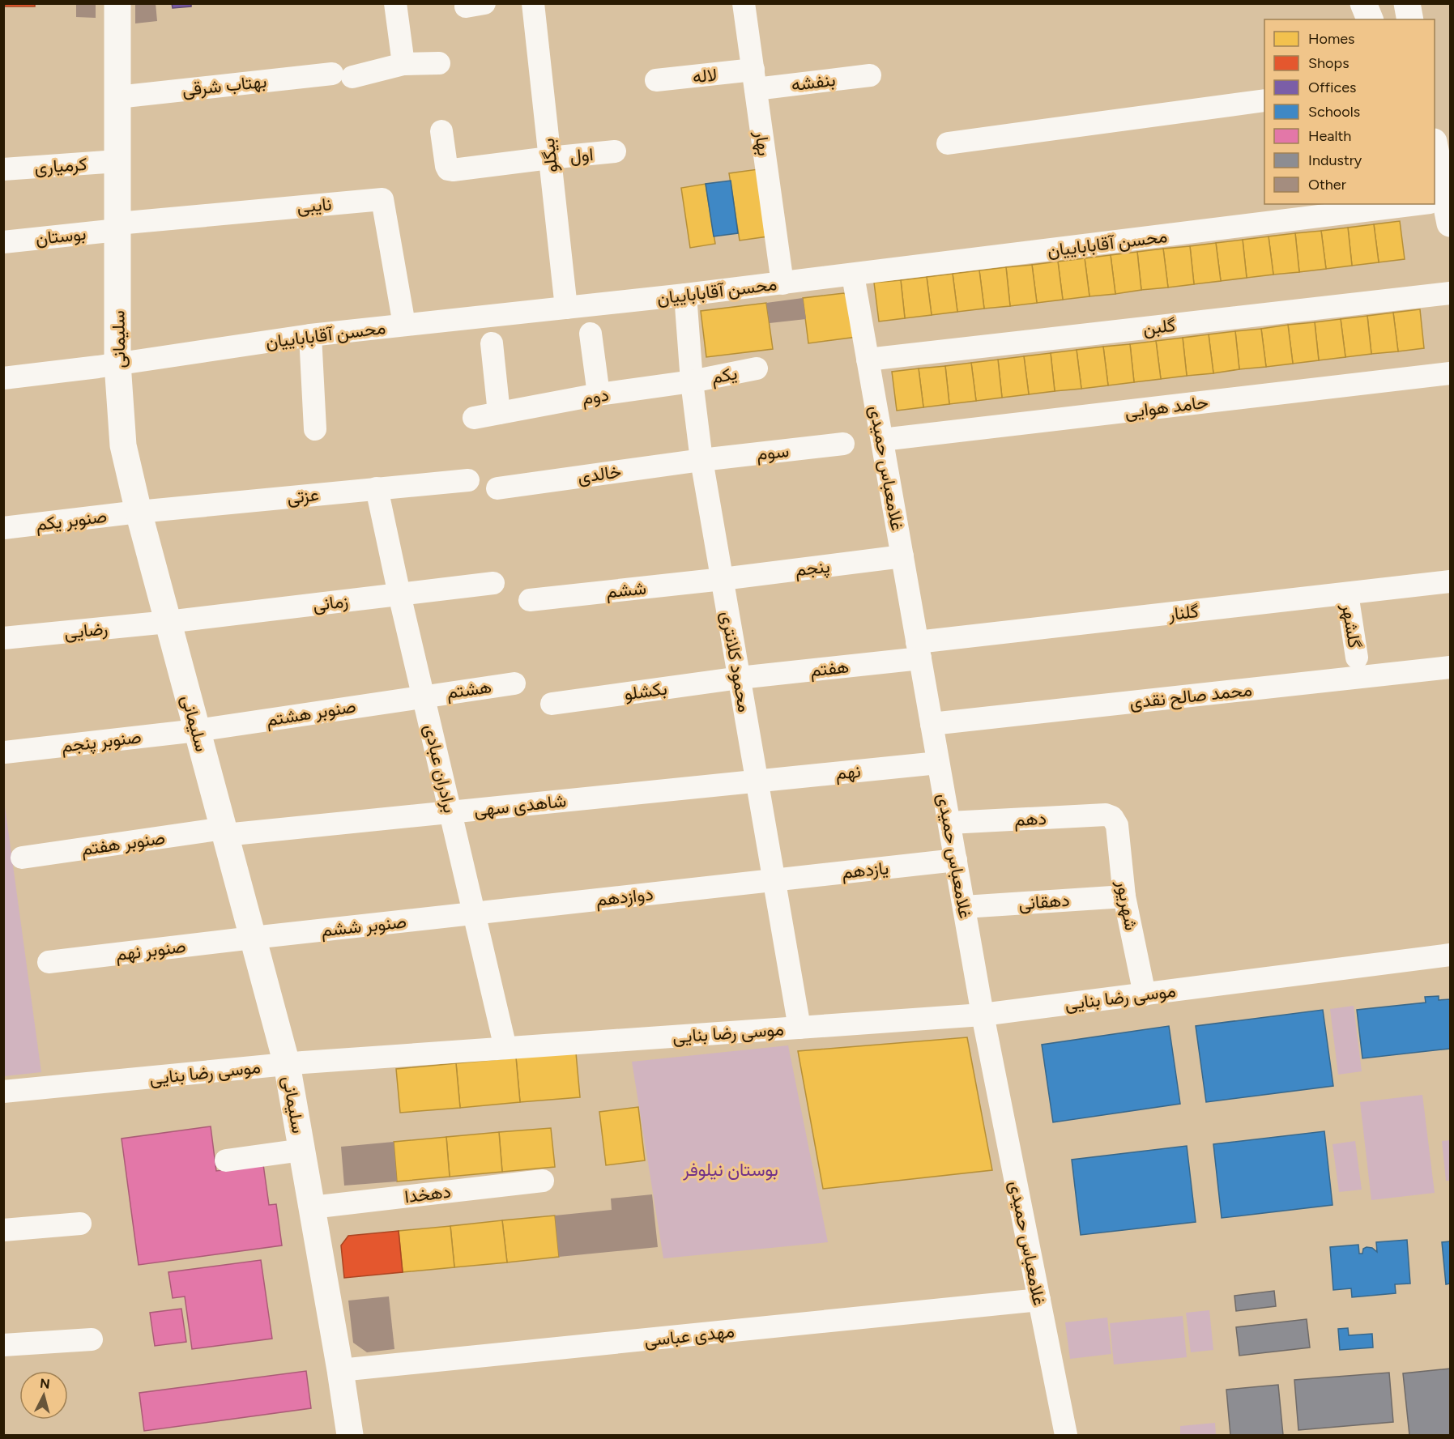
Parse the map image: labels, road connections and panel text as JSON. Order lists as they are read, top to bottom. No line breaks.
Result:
{"streets":{"main road":["سلیمانی"],"street":["لاله","بنفشه","بهتاب شرقی","بهار","اول","بیگلو","کرمیاری","نایبی","بوستان","محسن آقاباباییان","گلبن","یکم","دوم","حامد هوایی","سوم","غلامعباس حمیدی","خالدی","عزتی","صنوبر یکم","پنجم","ششم","زمانی","گلنار","گلشهر","رضایی","محمود کلانتری","هفتم","هشتم","بکشلو","محمد صالح نقدی","صنوبر هشتم","صنوبر پنجم","برادران عبادی","نهم","شاهدی سهی","دهم","صنوبر هفتم","یازدهم","دوازدهم","دهقانی","شهریور","صنوبر ششم","صنوبر نهم","موسی رضا بنایی","دهخدا","مهدی عباسی"]},"crossings":[["لاله","بنفشه"],["لاله","بهار"],["بنفشه","بهار"],["بهتاب شرقی","سلیمانی"],["بهار","محسن آقاباباییان"],["اول","بیگلو"],["بیگلو","محسن آقاباباییان"],["کرمیاری","سلیمانی"],["نایبی","بوستان"],["نایبی","محسن آقاباباییان"],["نایبی","سلیمانی"],["بوستان","سلیمانی"],["محسن آقاباباییان","سلیمانی"],["محسن آقاباباییان","غلامعباس حمیدی"],["محسن آقاباباییان","محمود کلانتری"],["گلبن","غلامعباس حمیدی"],["سلیمانی","عزتی"],["سلیمانی","صنوبر یکم"],["سلیمانی","زمانی"],["سلیمانی","رضایی"],["سلیمانی","صنوبر هشتم"],["سلیمانی","صنوبر پنجم"],["سلیمانی","شاهدی سهی"],["سلیمانی","صنوبر هفتم"],["سلیمانی","صنوبر ششم"],["سلیمانی","صنوبر نهم"],["سلیمانی","موسی رضا بنایی"],["سلیمانی","دهخدا"],["سلیمانی","مهدی عباسی"],["یکم","دوم"],["یکم","محمود کلانتری"],["دوم","محمود کلانتری"],["حامد هوایی","غلامعباس حمیدی"],["سوم","خالدی"],["سوم","محمود کلانتری"],["غلامعباس حمیدی","پنجم"],["غلامعباس حمیدی","گلنار"],["غلامعباس حمیدی","هفتم"],["غلامعباس حمیدی","محمد صالح نقدی"],["غلامعباس حمیدی","نهم"],["غلامعباس حمیدی","دهم"],["غلامعباس حمیدی","یازدهم"],["غلامعباس حمیدی","دهقانی"],["غلامعباس حمیدی","موسی رضا بنایی"],["غلامعباس حمیدی","مهدی عباسی"],["خالدی","محمود کلانتری"],["عزتی","صنوبر یکم"],["عزتی","برادران عبادی"],["پنجم","ششم"],["پنجم","محمود کلانتری"],["ششم","محمود کلانتری"],["زمانی","رضایی"],["زمانی","برادران عبادی"],["گلنار","گلشهر"],["گلنار","هفتم"],["محمود کلانتری","هفتم"],["محمود کلانتری","بکشلو"],["محمود کلانتری","نهم"],["محمود کلانتری","شاهدی سهی"],["محمود کلانتری","یازدهم"],["محمود کلانتری","دوازدهم"],["محمود کلانتری","موسی رضا بنایی"],["هفتم","بکشلو"],["هشتم","صنوبر هشتم"],["هشتم","برادران عبادی"],["صنوبر هشتم","صنوبر پنجم"],["صنوبر هشتم","برادران عبادی"],["برادران عبادی","شاهدی سهی"],["برادران عبادی","دوازدهم"],["برادران عبادی","صنوبر ششم"],["برادران عبادی","موسی رضا بنایی"],["نهم","شاهدی سهی"],["شاهدی سهی","صنوبر هفتم"],["دهم","شهریور"],["یازدهم","دوازدهم"],["دوازدهم","صنوبر ششم"],["دهقانی","شهریور"],["شهریور","موسی رضا بنایی"],["صنوبر ششم","صنوبر نهم"]],"parks":["بوستان نیلوفر"],"legend":["Homes","Shops","Offices","Schools","Health","Industry","Other"],"north":"top"}
